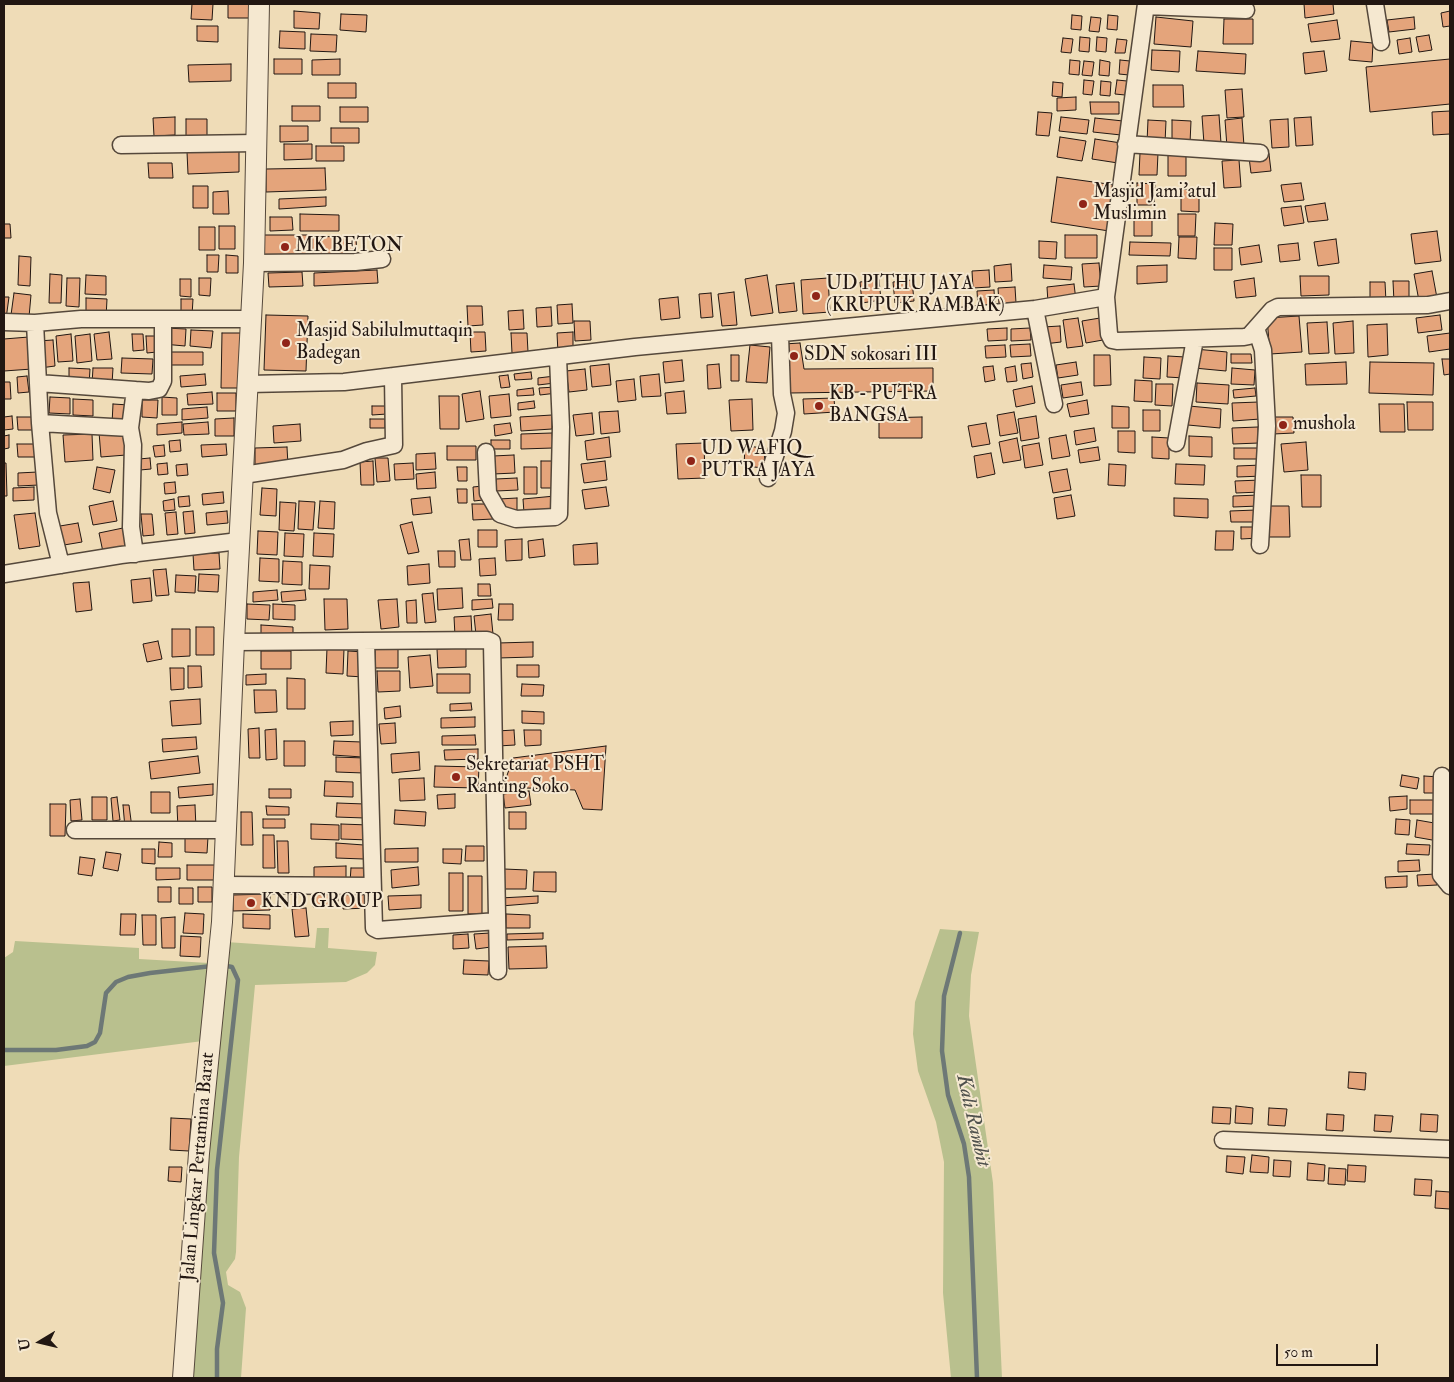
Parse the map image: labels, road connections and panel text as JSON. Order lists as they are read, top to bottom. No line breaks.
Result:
{"streets":{"street":["Jalan Lingkar Pertamina Barat"]},"water":["Kali Rambit"],"places":["Masjid Jami'atul Muslimin","MK BETON","UD PITHU JAYA (KRUPUK RAMBAK)","Masjid Sabilulmuttaqin Badegan","SDN sokosari III","KB - PUTRA BANGSA","mushola","UD WAFIQ PUTRA JAYA","Sekretariat PSHT Ranting Soko","KND GROUP"],"scale_bar":"50 m","north":"left"}
